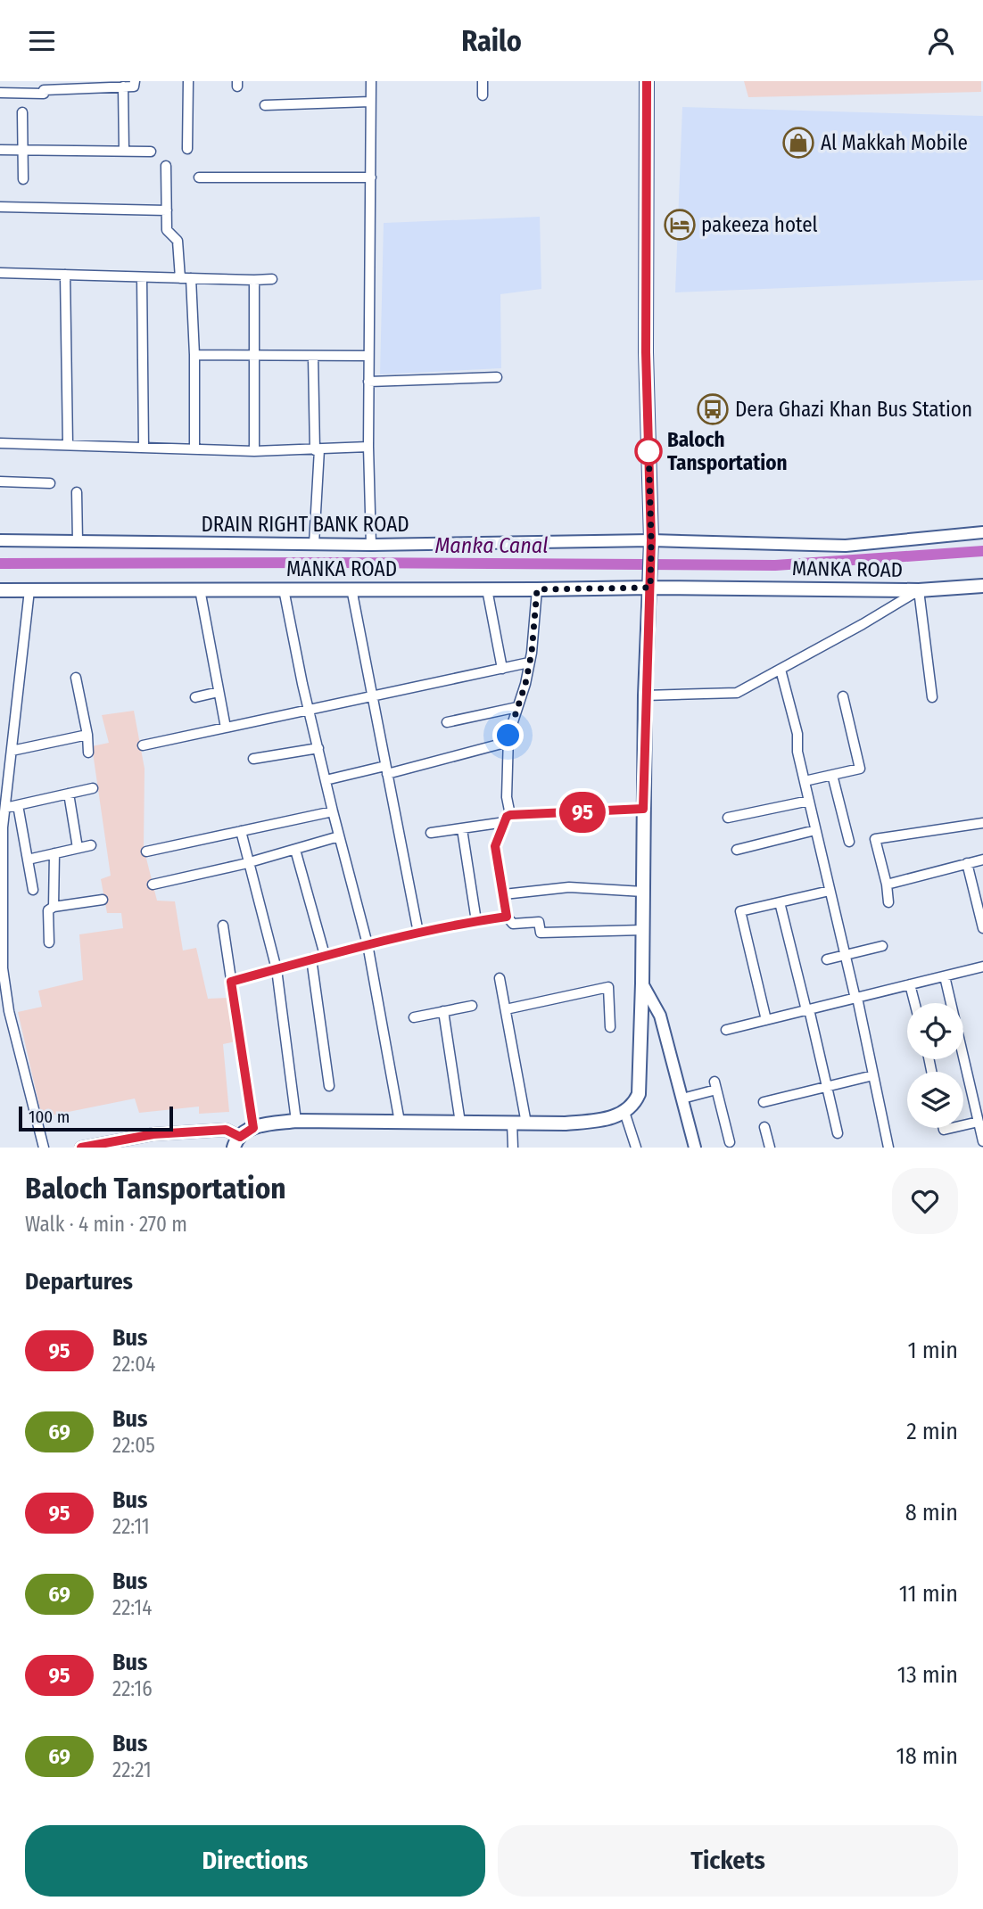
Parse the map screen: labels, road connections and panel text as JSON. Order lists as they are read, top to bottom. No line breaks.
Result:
{"streets":{"main road":["MANKA ROAD"],"street":["DRAIN RIGHT BANK ROAD"]},"water":["Manka Canal"],"places":{"shop":["Al Makkah Mobile"],"hotel":["pakeeza hotel"],"bus stop":["Dera Ghazi Khan Bus Station"],"other":["Baloch Tansportation"]},"lines":["bus line 95"],"scale_bar":"100 m","page":{"header":"Railo","on_map":"95","scale":"100 m","heading":[["Baloch Tansportation","Walk · 4 min · 270 m"],"Departures"],"list":[{"mark":"95","name":"Bus","note":"22:04","value":"1 min"},{"mark":"69","name":"Bus","note":"22:05","value":"2 min"},{"mark":"95","name":"Bus","note":"22:11","value":"8 min"},{"mark":"69","name":"Bus","note":"22:14","value":"11 min"},{"mark":"95","name":"Bus","note":"22:16","value":"13 min"},{"mark":"69","name":"Bus","note":"22:21","value":"18 min"}],"buttons":["Directions","Tickets"]}}
